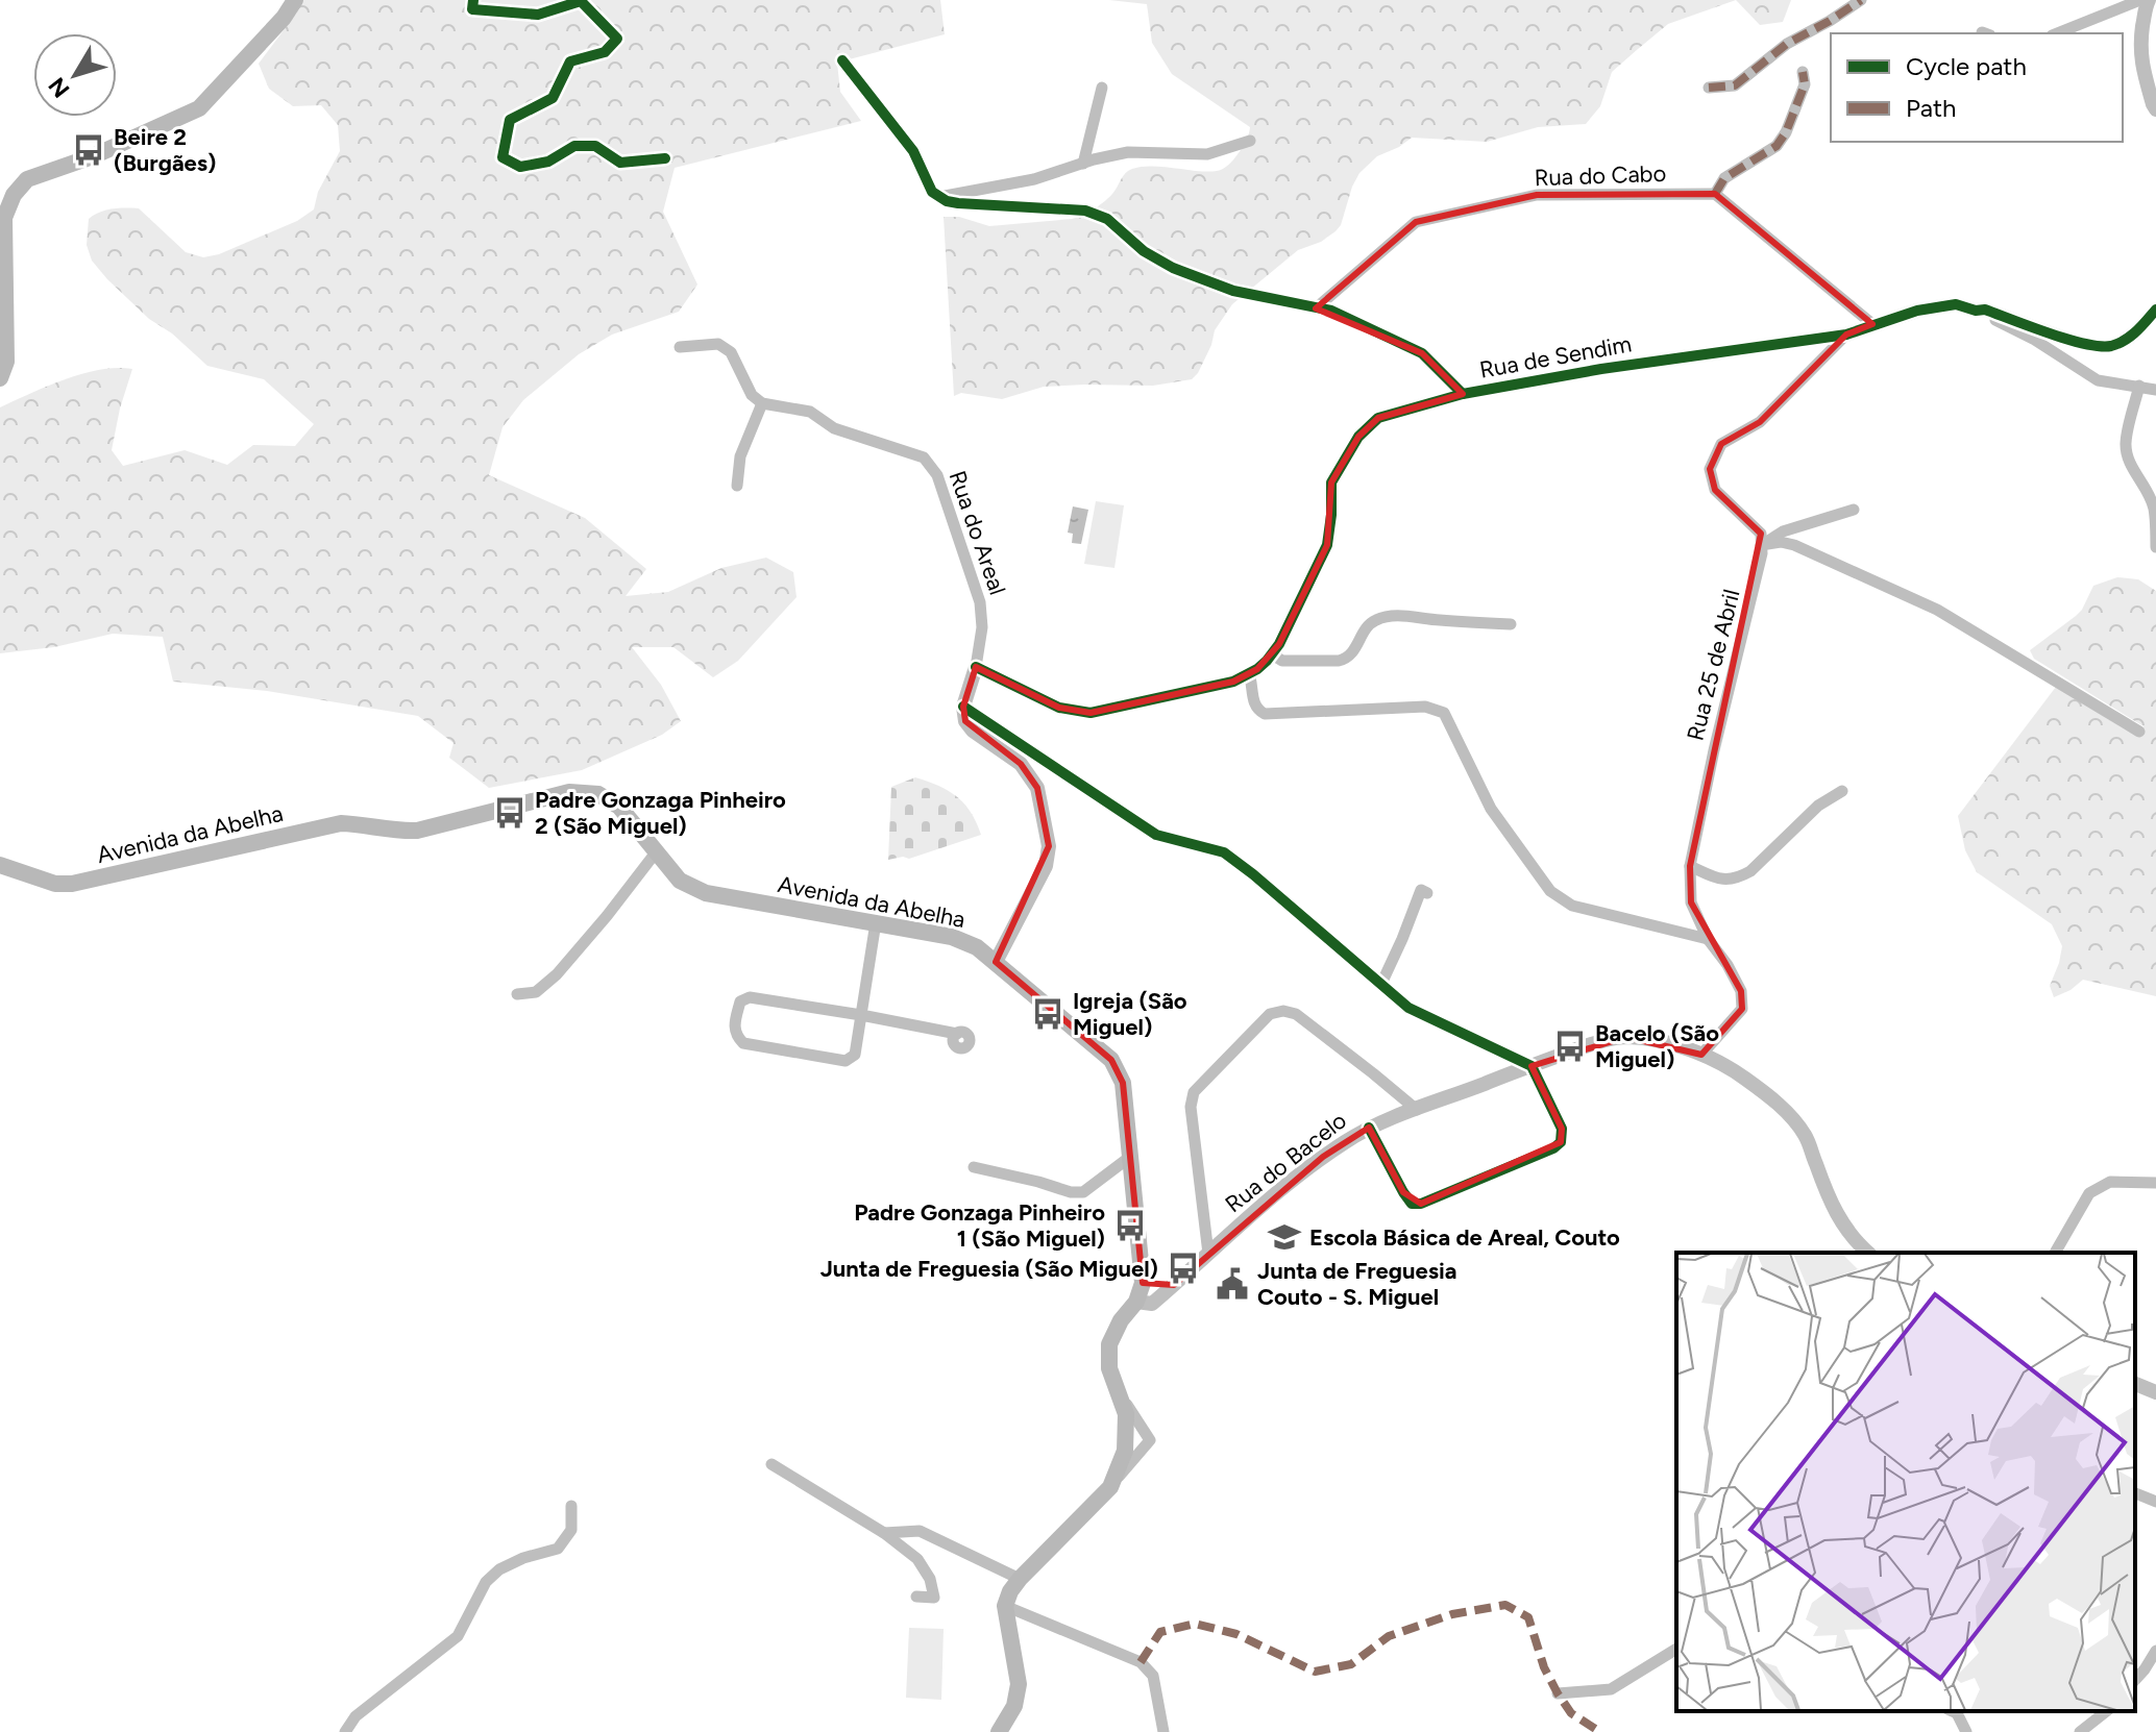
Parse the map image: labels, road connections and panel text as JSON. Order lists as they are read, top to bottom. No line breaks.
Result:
{"streets":{"main road":["Avenida da Abelha"],"street":["Rua do Cabo","Rua de Sendim","Rua do Areal","Rua 25 de Abril","Rua do Bacelo"]},"crossings":[["Rua de Sendim","Rua do Areal"],["Rua 25 de Abril","Rua do Bacelo"],["Avenida da Abelha","Rua do Bacelo"]],"places":{"bus stop":["Beire 2 (Burgães)","Padre Gonzaga Pinheiro 2 (São Miguel)","Igreja (São Miguel)","Bacelo (São Miguel)","Padre Gonzaga Pinheiro 1 (São Miguel)","Junta de Freguesia (São Miguel)"],"school or university":["Escola Básica de Areal, Couto"],"public building":["Junta de Freguesia Couto - S. Miguel"]},"legend":["Cycle path","Path"],"north":"bottom left"}
